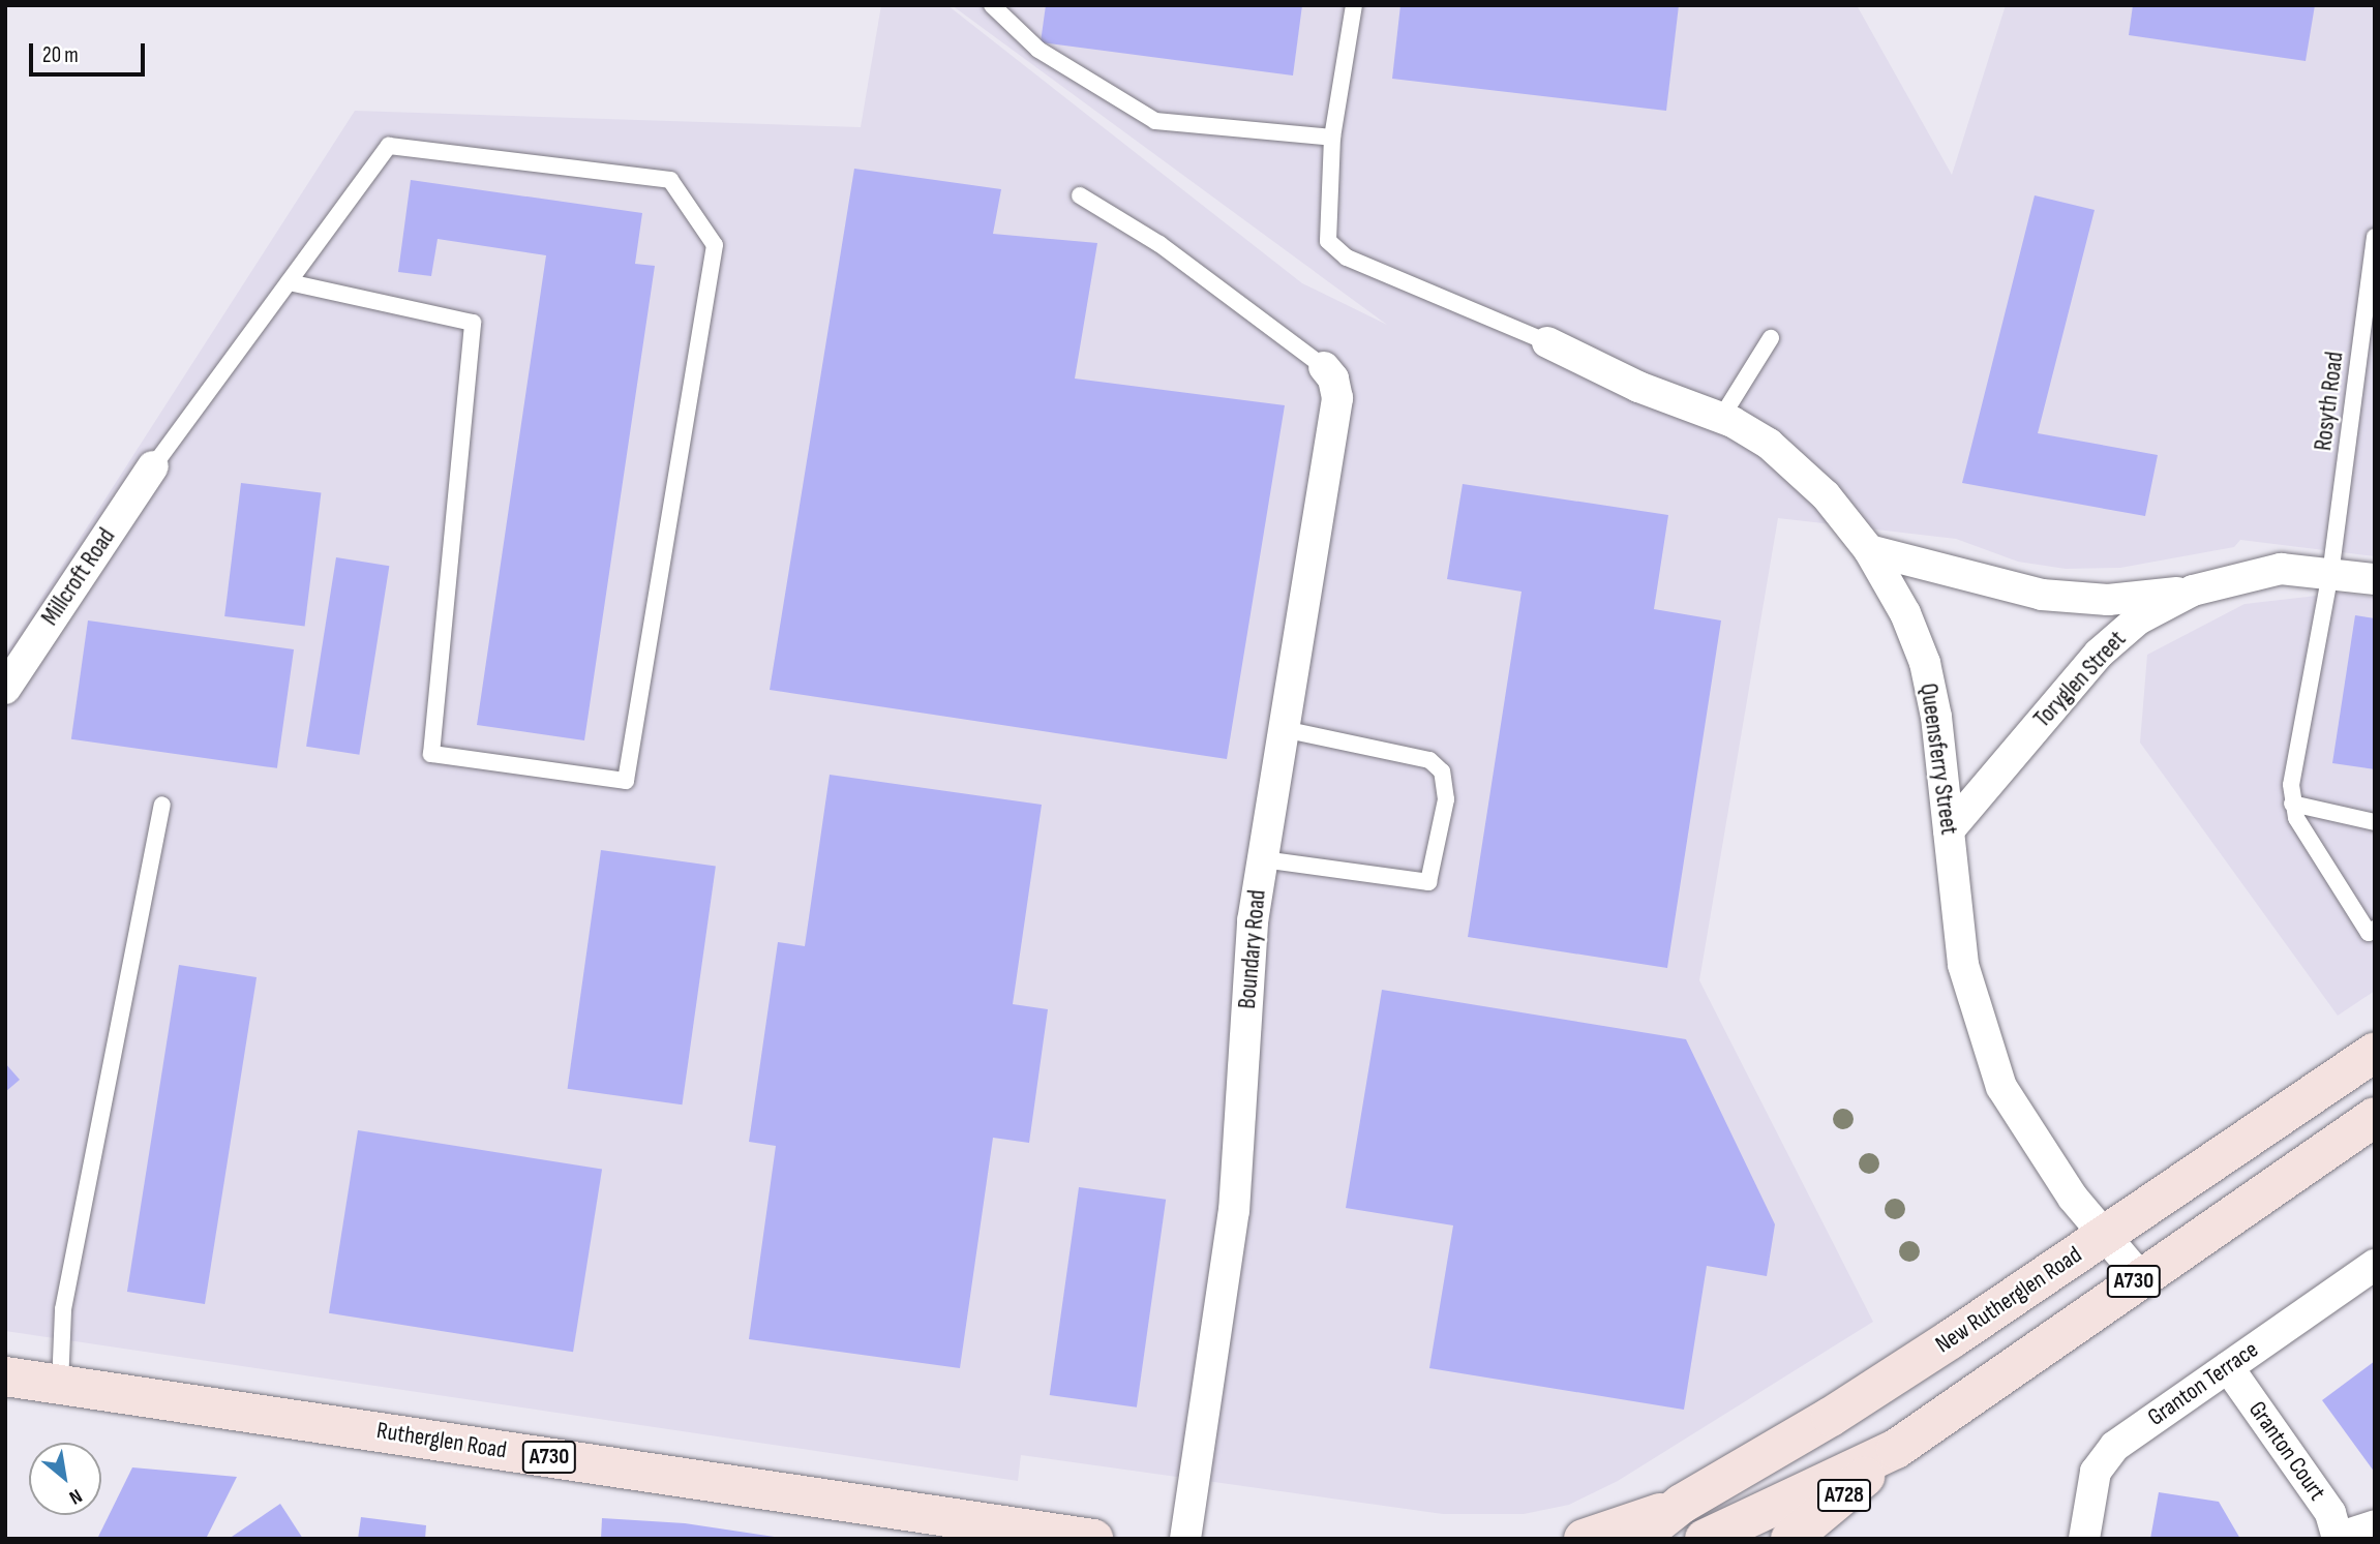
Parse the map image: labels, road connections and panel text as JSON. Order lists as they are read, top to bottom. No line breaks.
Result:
{"streets":{"main road":["A730","New Rutherglen Road","Rutherglen Road","A728"],"street":["Millcroft Road","Toryglen Street","Queensferry Street","Boundary Road","Granton Terrace","Granton Court"],"lane":["Rosyth Road"]},"crossings":[["Rosyth Road","Toryglen Street"],["Toryglen Street","Queensferry Street"],["Queensferry Street","A730"],["Queensferry Street","New Rutherglen Road"],["A730","New Rutherglen Road"],["A730","A728"],["Granton Terrace","Granton Court"]],"scale_bar":"20 m","north":"bottom right"}
